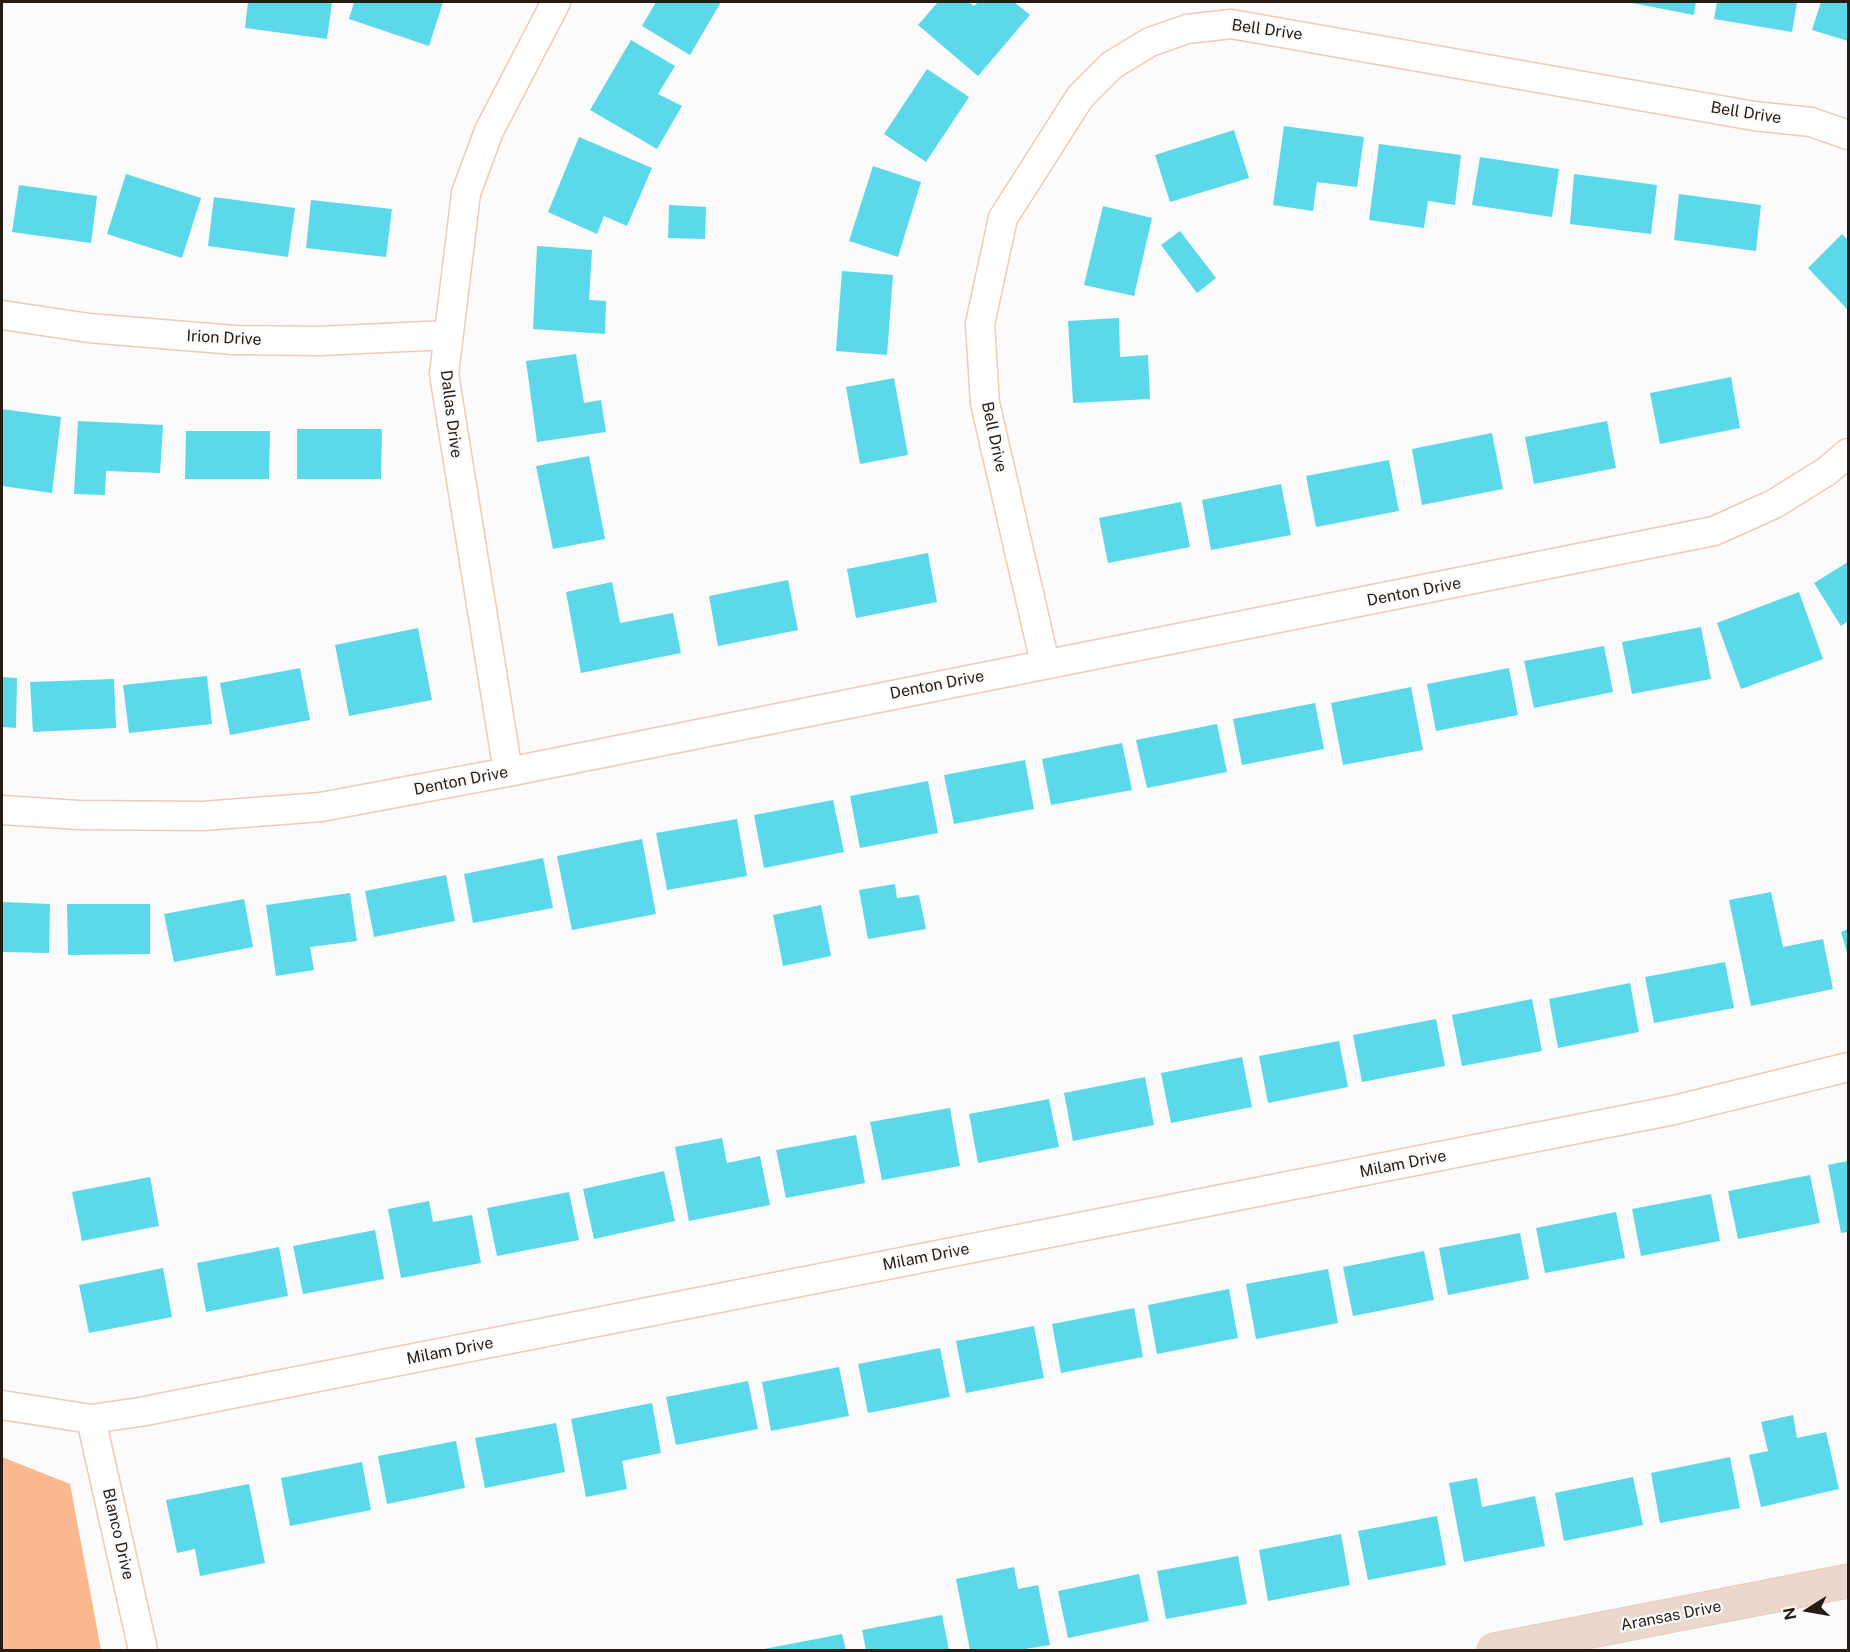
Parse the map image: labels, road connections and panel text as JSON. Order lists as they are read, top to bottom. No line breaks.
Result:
{"streets":{"street":["Bell Drive","Irion Drive","Dallas Drive","Denton Drive","Milam Drive","Blanco Drive","Aransas Drive"]},"crossings":[["Bell Drive","Denton Drive"],["Irion Drive","Dallas Drive"],["Dallas Drive","Denton Drive"],["Milam Drive","Blanco Drive"]],"north":"left"}
